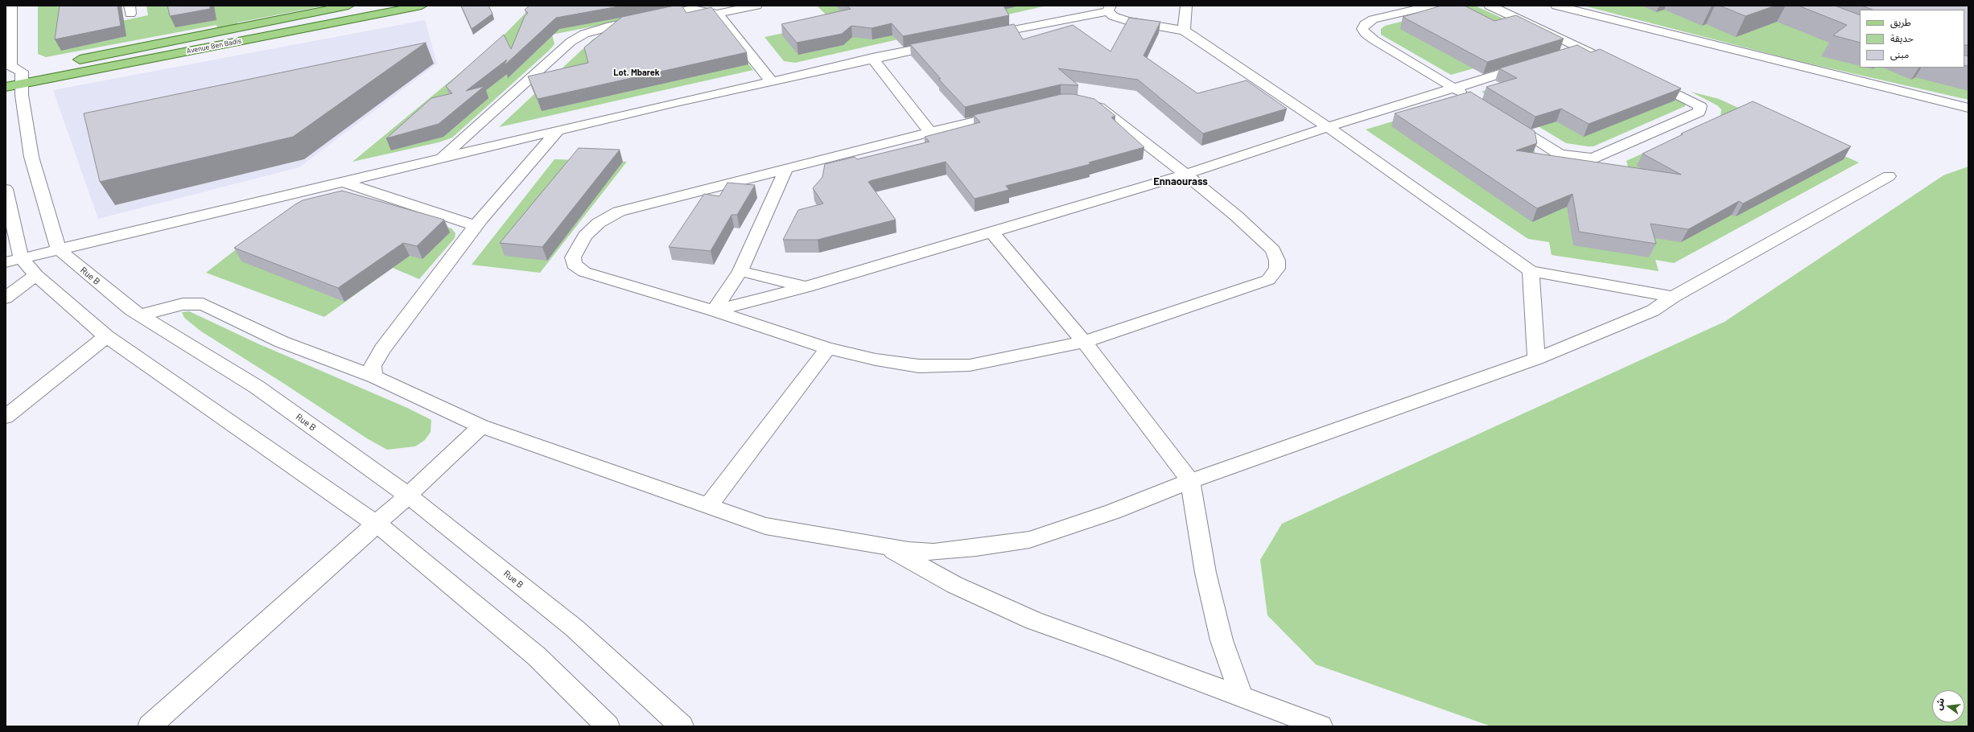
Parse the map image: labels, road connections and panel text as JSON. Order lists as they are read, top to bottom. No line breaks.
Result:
{"streets":{"main road":["Avenue Ben Badis"],"street":["Rue B"]},"districts":["Lot. Mbarek","Ennaourass"],"legend":["طريق","حديقة","مبنى"],"north":"left"}
